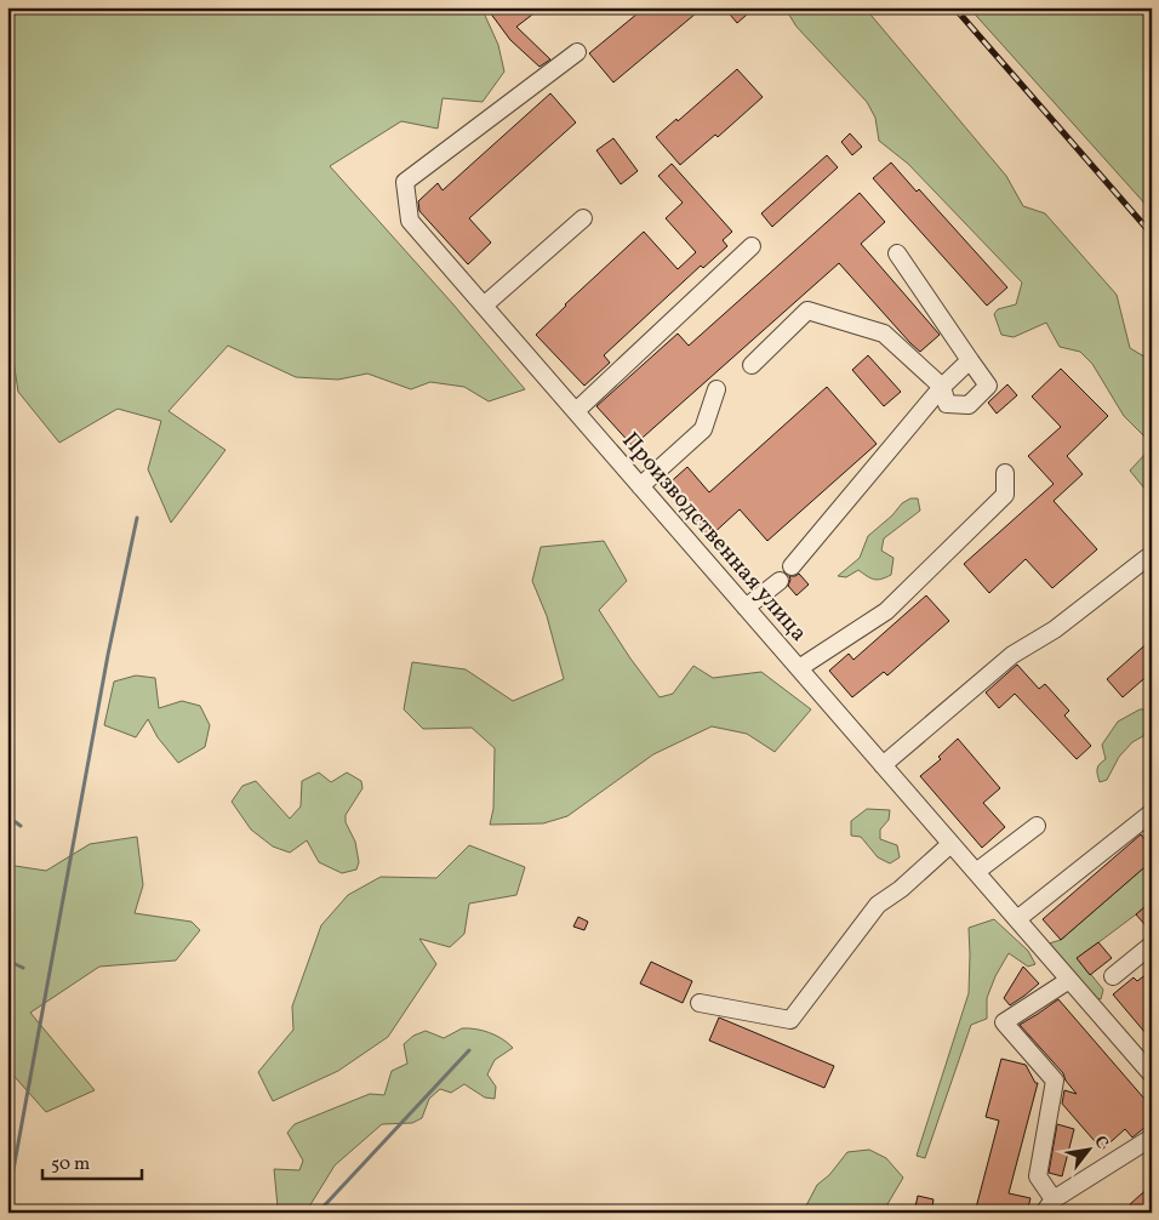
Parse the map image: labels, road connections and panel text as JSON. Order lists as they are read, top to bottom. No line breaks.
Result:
{"streets":{"street":["Производственная улица"]},"scale_bar":"50 m","north":"top right"}
